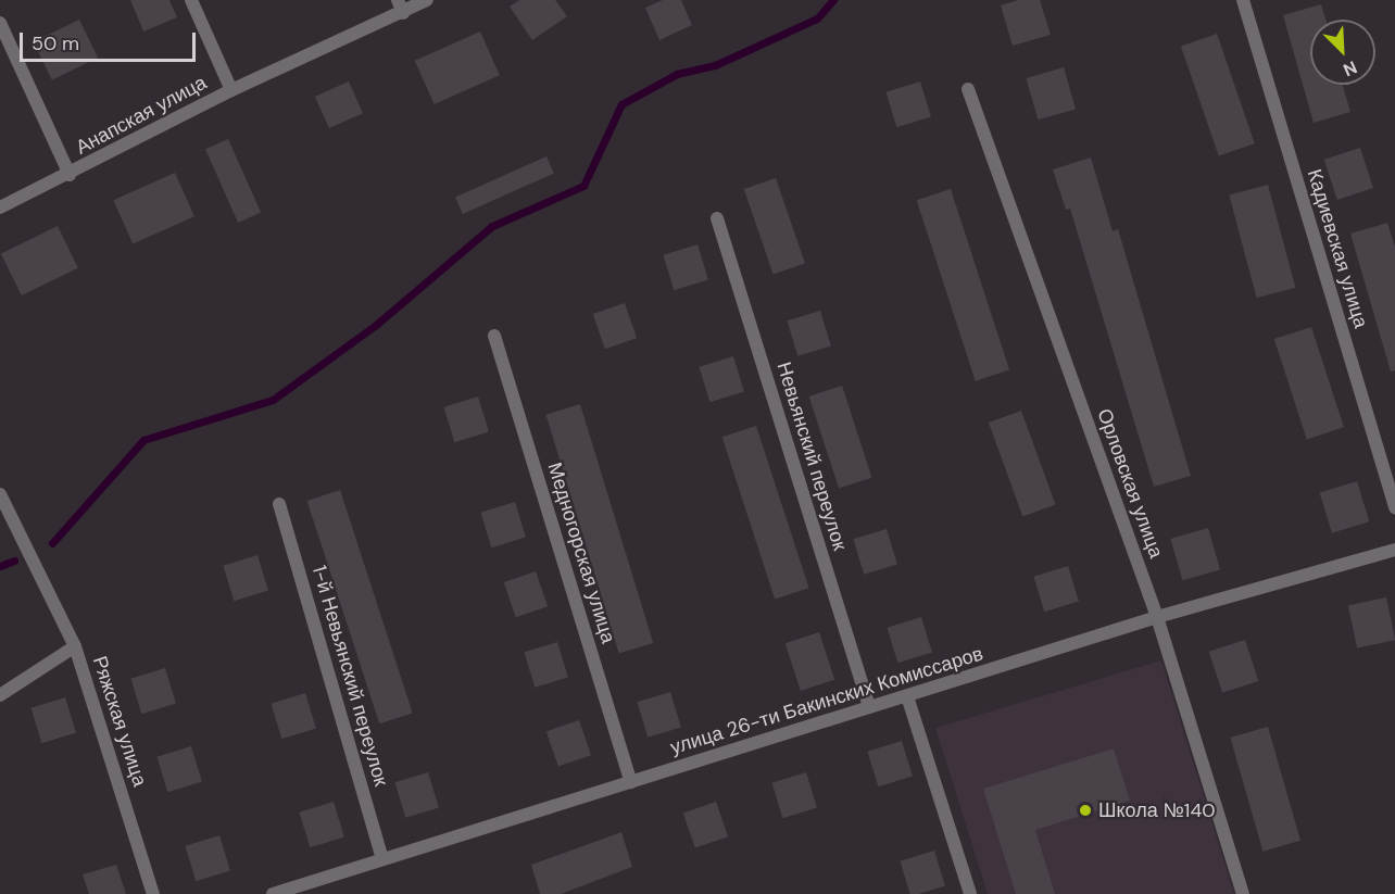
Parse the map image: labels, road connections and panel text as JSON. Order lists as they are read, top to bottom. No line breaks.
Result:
{"streets":{"street":["Анапская улица","Кадиевская улица","Невьянский переулок","Орловская улица","Медногорская улица","1-й Невьянский переулок","улица 26-ти Бакинских Комиссаров","Ряжская улица"]},"crossings":[["Невьянский переулок","улица 26-ти Бакинских Комиссаров"],["Орловская улица","улица 26-ти Бакинских Комиссаров"],["Медногорская улица","улица 26-ти Бакинских Комиссаров"],["1-й Невьянский переулок","улица 26-ти Бакинских Комиссаров"]],"places":["Школа №140"],"scale_bar":"50 m","north":"bottom right"}
